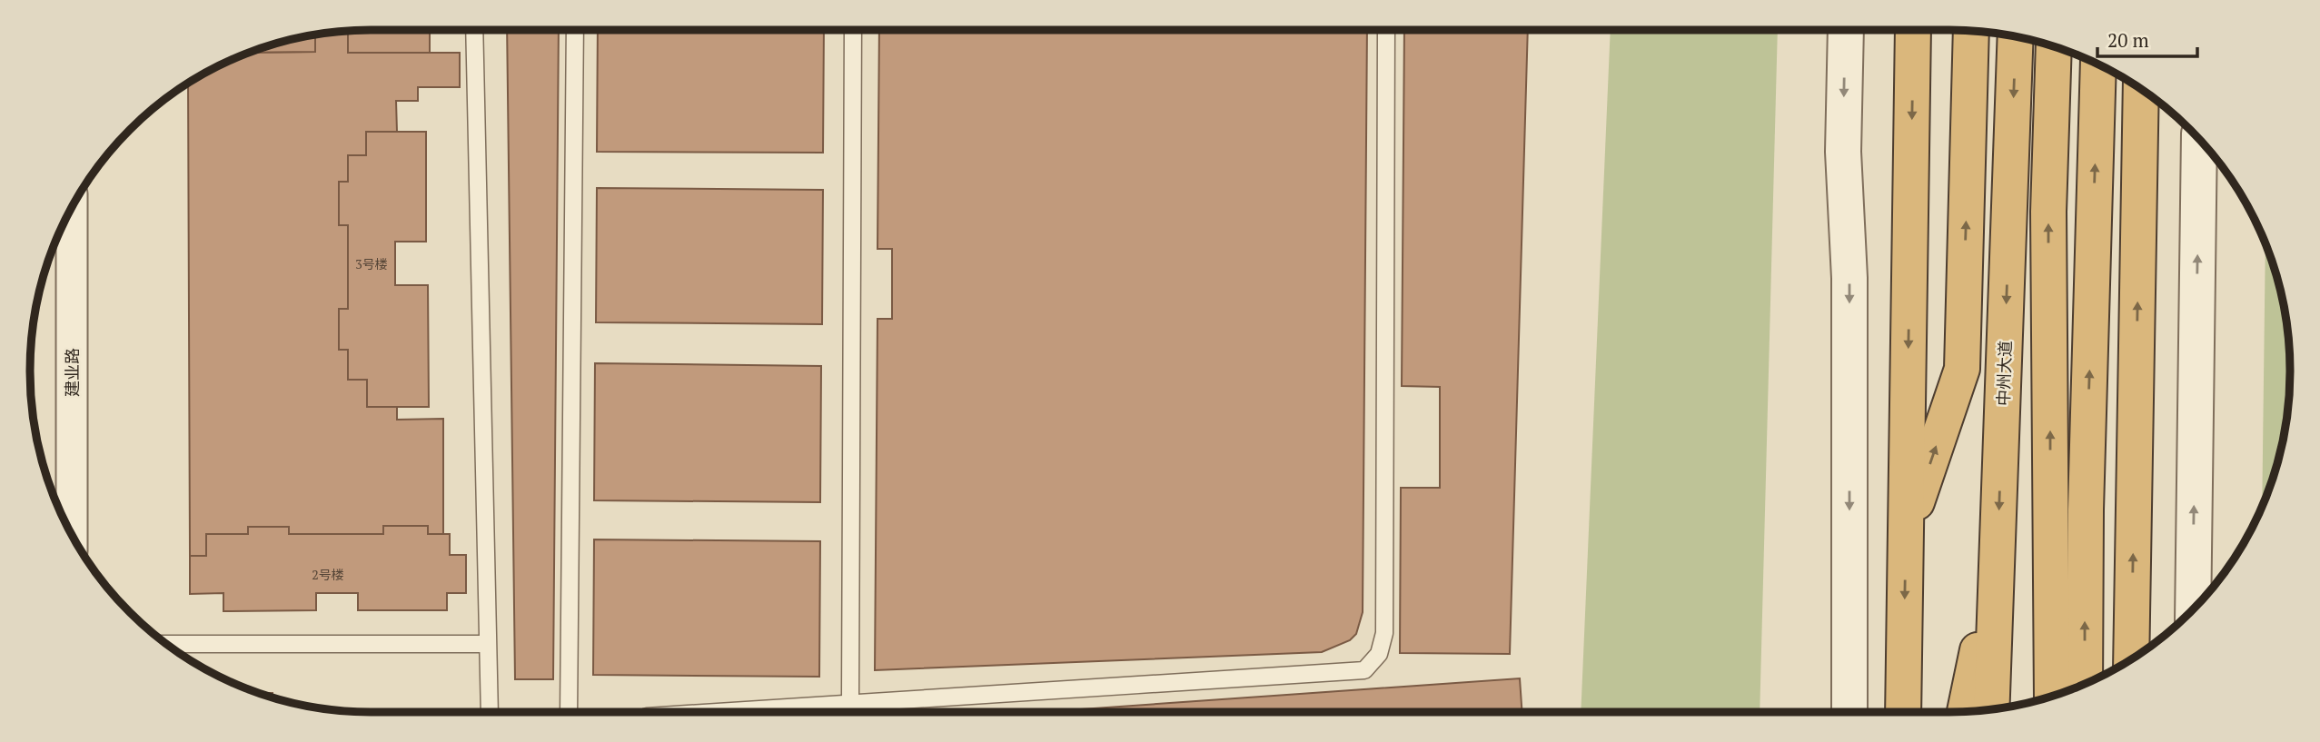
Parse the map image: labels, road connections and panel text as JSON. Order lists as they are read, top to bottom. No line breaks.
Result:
{"streets":{"highway":["中州大道"],"street":["建业路"]},"house_numbers":["3号楼","2号楼"],"scale_bar":"20 m"}
